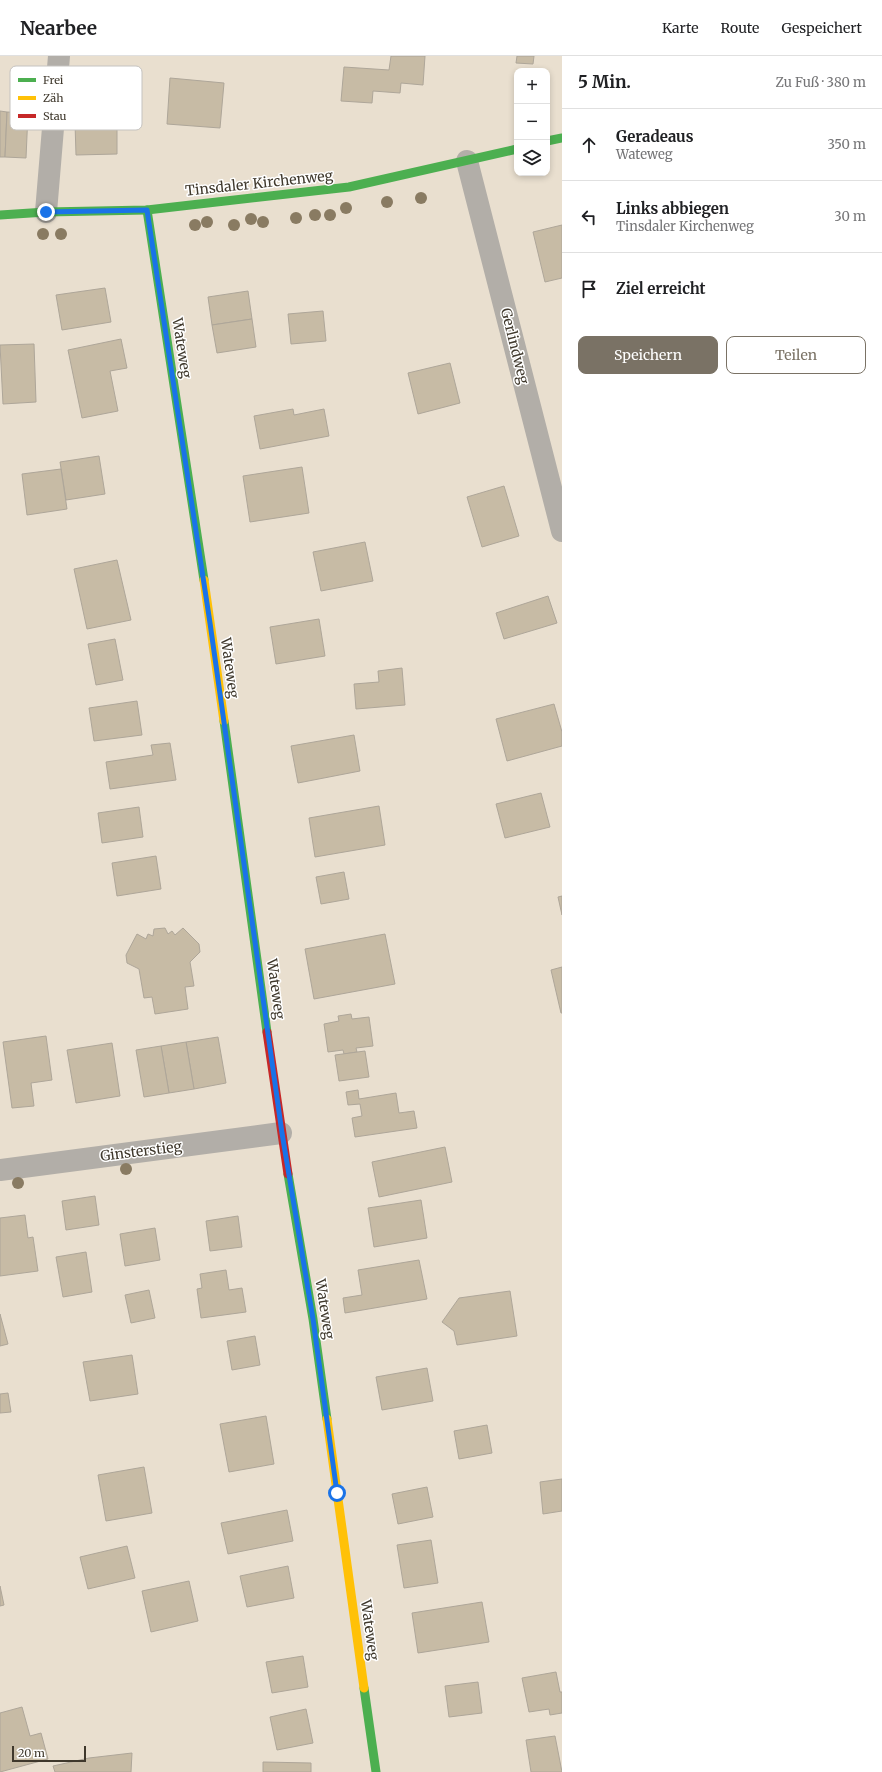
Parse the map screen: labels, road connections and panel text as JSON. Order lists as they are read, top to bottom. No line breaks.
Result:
{"streets":{"street":["Tinsdaler Kirchenweg","Gerlindweg","Wateweg","Ginsterstieg"]},"crossings":[["Tinsdaler Kirchenweg","Gerlindweg"],["Tinsdaler Kirchenweg","Wateweg"],["Wateweg","Ginsterstieg"]],"legend":["Frei","Zäh","Stau"],"scale_bar":"20 m","page":{"header":"Nearbee","nav":["Karte","Route","Gespeichert"],"heading":["5 Min.","Zu Fuß · 380 m"],"map_buttons":["+","−"],"list":[["Geradeaus","Wateweg","350 m"],["Links abbiegen","Tinsdaler Kirchenweg","30 m"],"Ziel erreicht"],"buttons":["Speichern","Teilen"],"scale":"20 m"}}
